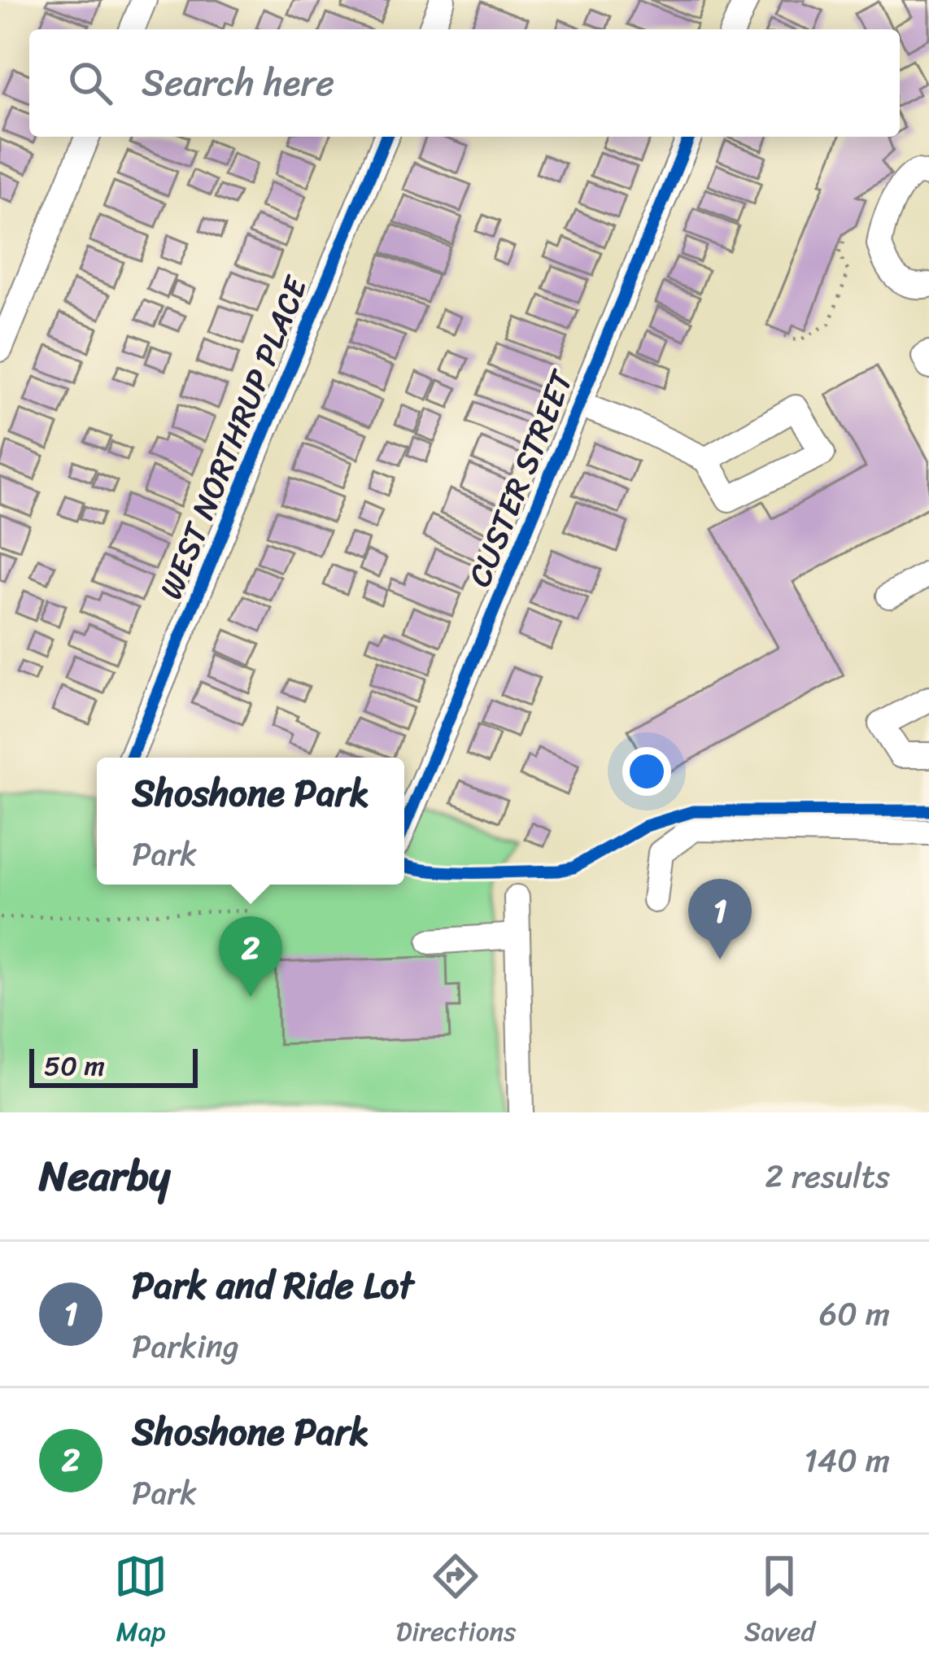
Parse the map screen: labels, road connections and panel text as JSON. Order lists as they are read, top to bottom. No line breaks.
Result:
{"streets":{"street":["WEST NORTHRUP PLACE","CUSTER STREET"]},"scale_bar":"50 m","page":{"search":"Search here","popup":["Shoshone Park","Park"],"pins":["1","2"],"scale":"50 m","heading":["Nearby","2 results"],"list":[{"mark":"1","name":"Park and Ride Lot","note":"Parking","value":"60 m"},{"mark":"2","name":"Shoshone Park","note":"Park","value":"140 m"}],"nav":["Map","Directions","Saved"]}}
